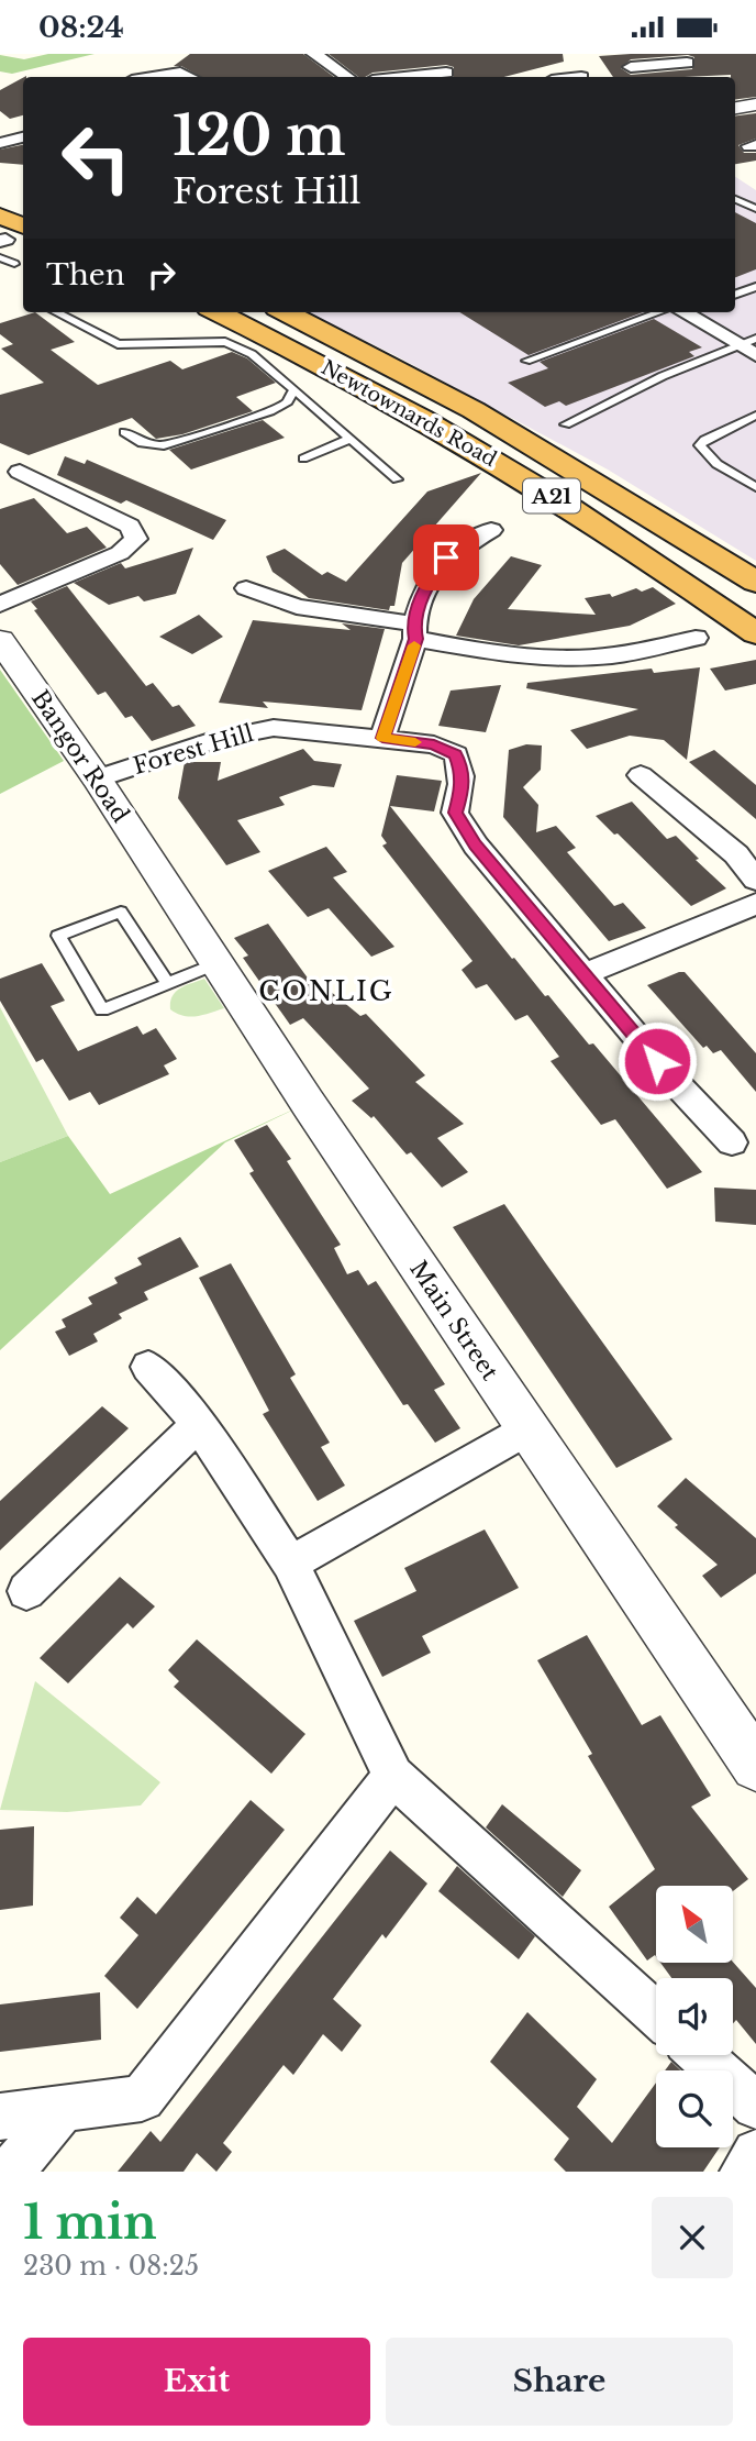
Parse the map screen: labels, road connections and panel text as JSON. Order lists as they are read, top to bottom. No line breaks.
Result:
{"streets":{"highway":["Newtownards Road","A21"],"street":["Forest Hill","Bangor Road","Main Street"]},"crossings":[["Forest Hill","Bangor Road"],["Bangor Road","Main Street"]],"districts":["CONLIG"],"north":"top left","page":{"status":"08:24","turn":["120 m","Forest Hill"],"then":"Then","heading":["1 min","230 m · 08:25"],"buttons":["Exit","Share"]}}
